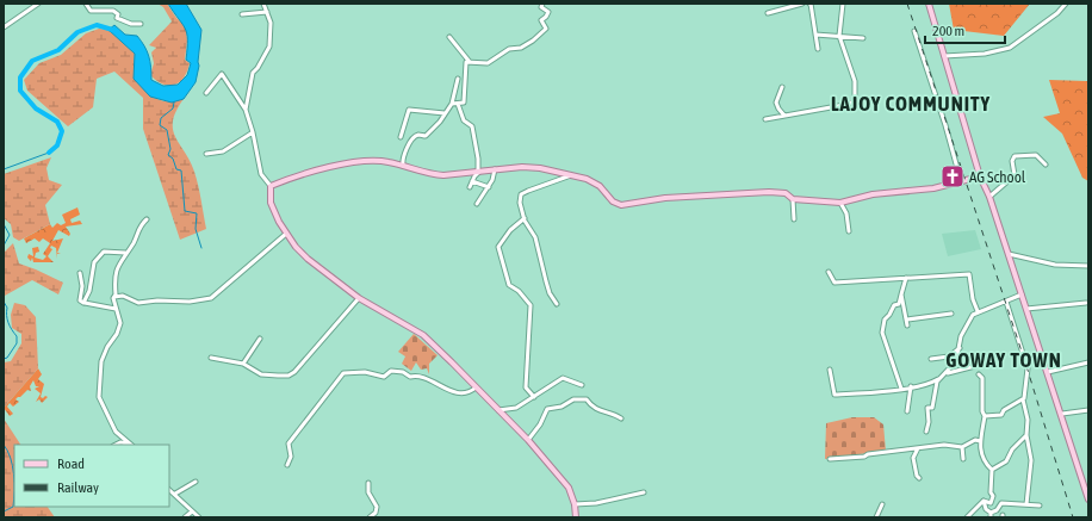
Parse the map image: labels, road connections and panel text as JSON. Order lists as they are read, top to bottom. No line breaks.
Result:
{"districts":["LAJOY COMMUNITY","GOWAY TOWN"],"places":{"church":["AG School"]},"legend":["Road","Railway"],"scale_bar":"200 m"}
